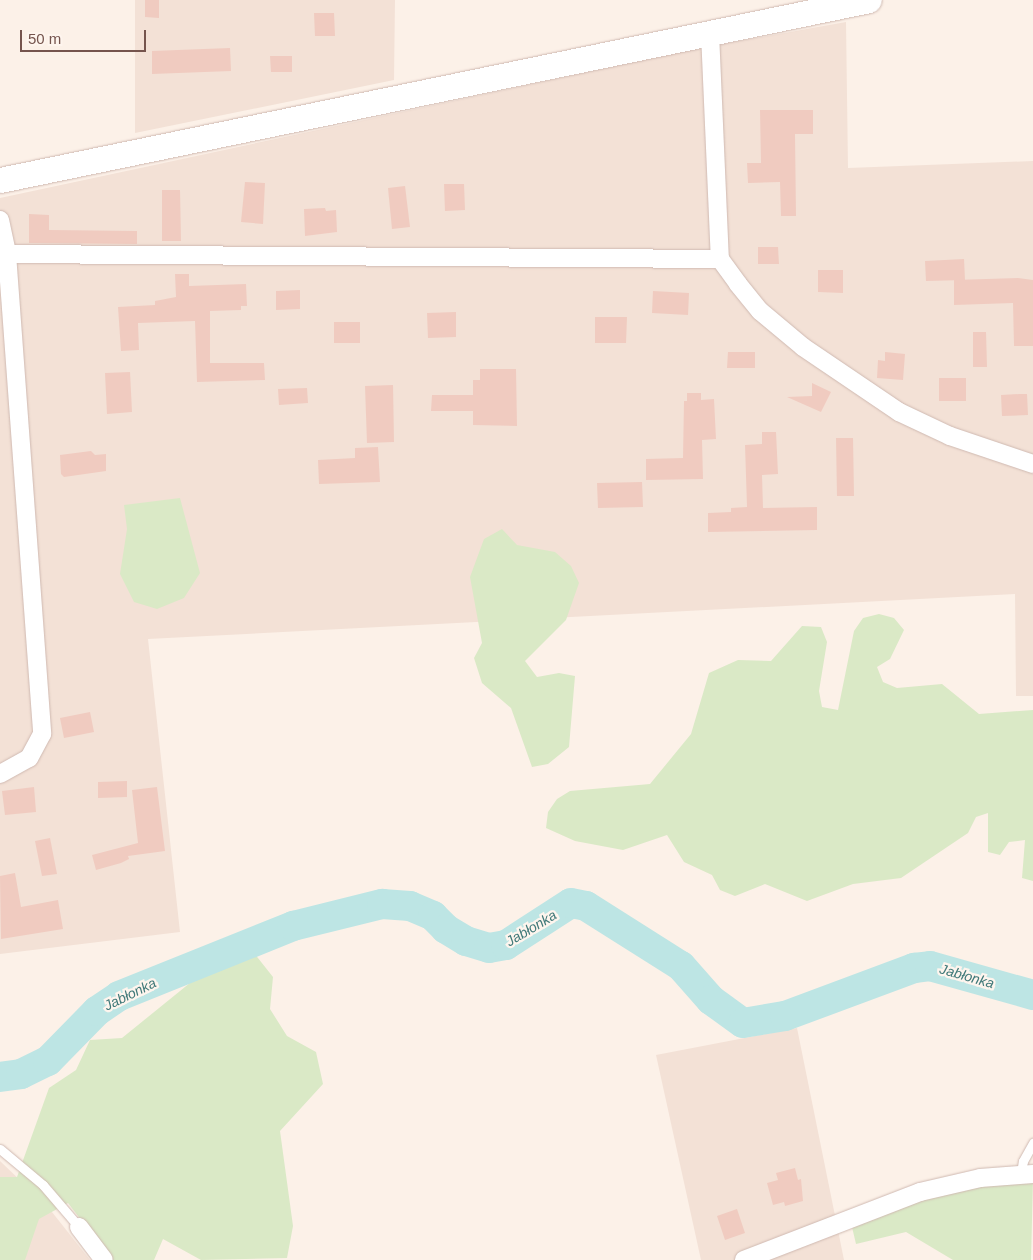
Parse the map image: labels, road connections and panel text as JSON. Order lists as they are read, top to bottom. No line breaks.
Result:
{"water":["Jabłonka"],"scale_bar":"50 m"}
